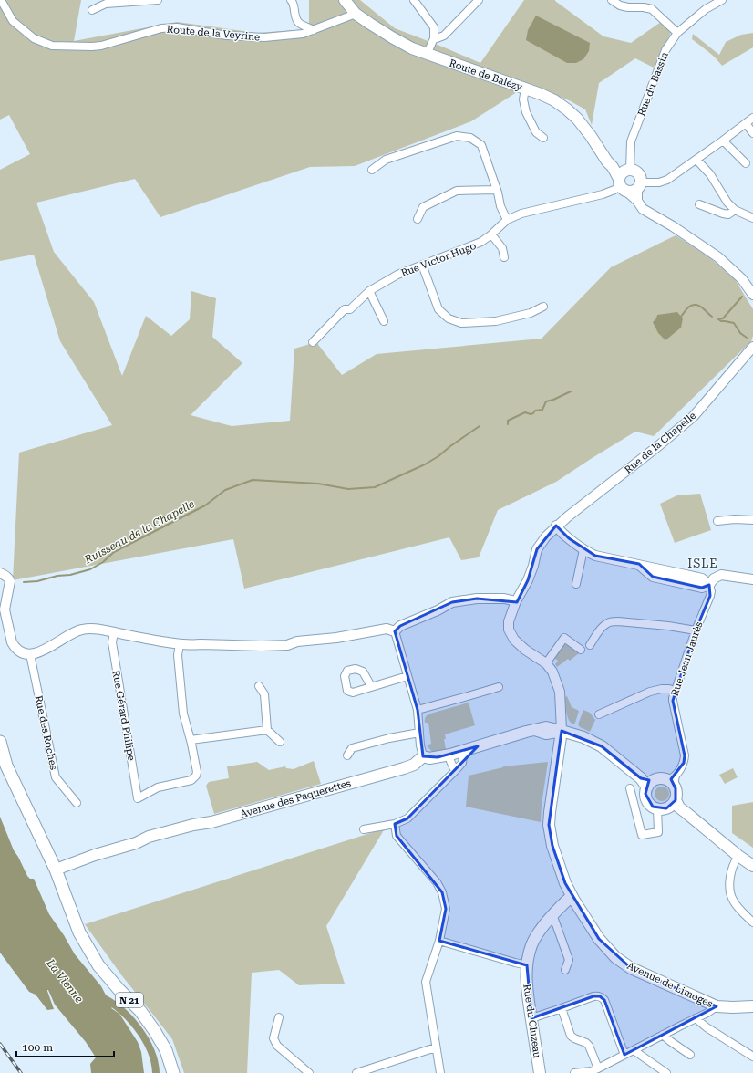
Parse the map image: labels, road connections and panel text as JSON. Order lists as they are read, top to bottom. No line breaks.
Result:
{"streets":{"main road":["Route de Balézy","Avenue des Paquerettes","Avenue de Limoges","N 21","Rue du Cluzeau"],"street":["Route de la Veyrine","Rue du Bassin","Rue Victor Hugo","Rue de la Chapelle","Rue Jean Jaurès","Rue Gérard Philipe","Rue des Roches"]},"crossings":[["Route de la Veyrine","Route de Balézy"],["Route de Balézy","Rue du Bassin"],["Route de Balézy","Rue Victor Hugo"],["Rue du Bassin","Rue Victor Hugo"],["Avenue des Paquerettes","N 21"],["Avenue de Limoges","Rue du Cluzeau"]],"districts":["ISLE"],"water":["Ruisseau de la Chapelle","La Vienne"],"scale_bar":"100 m"}
